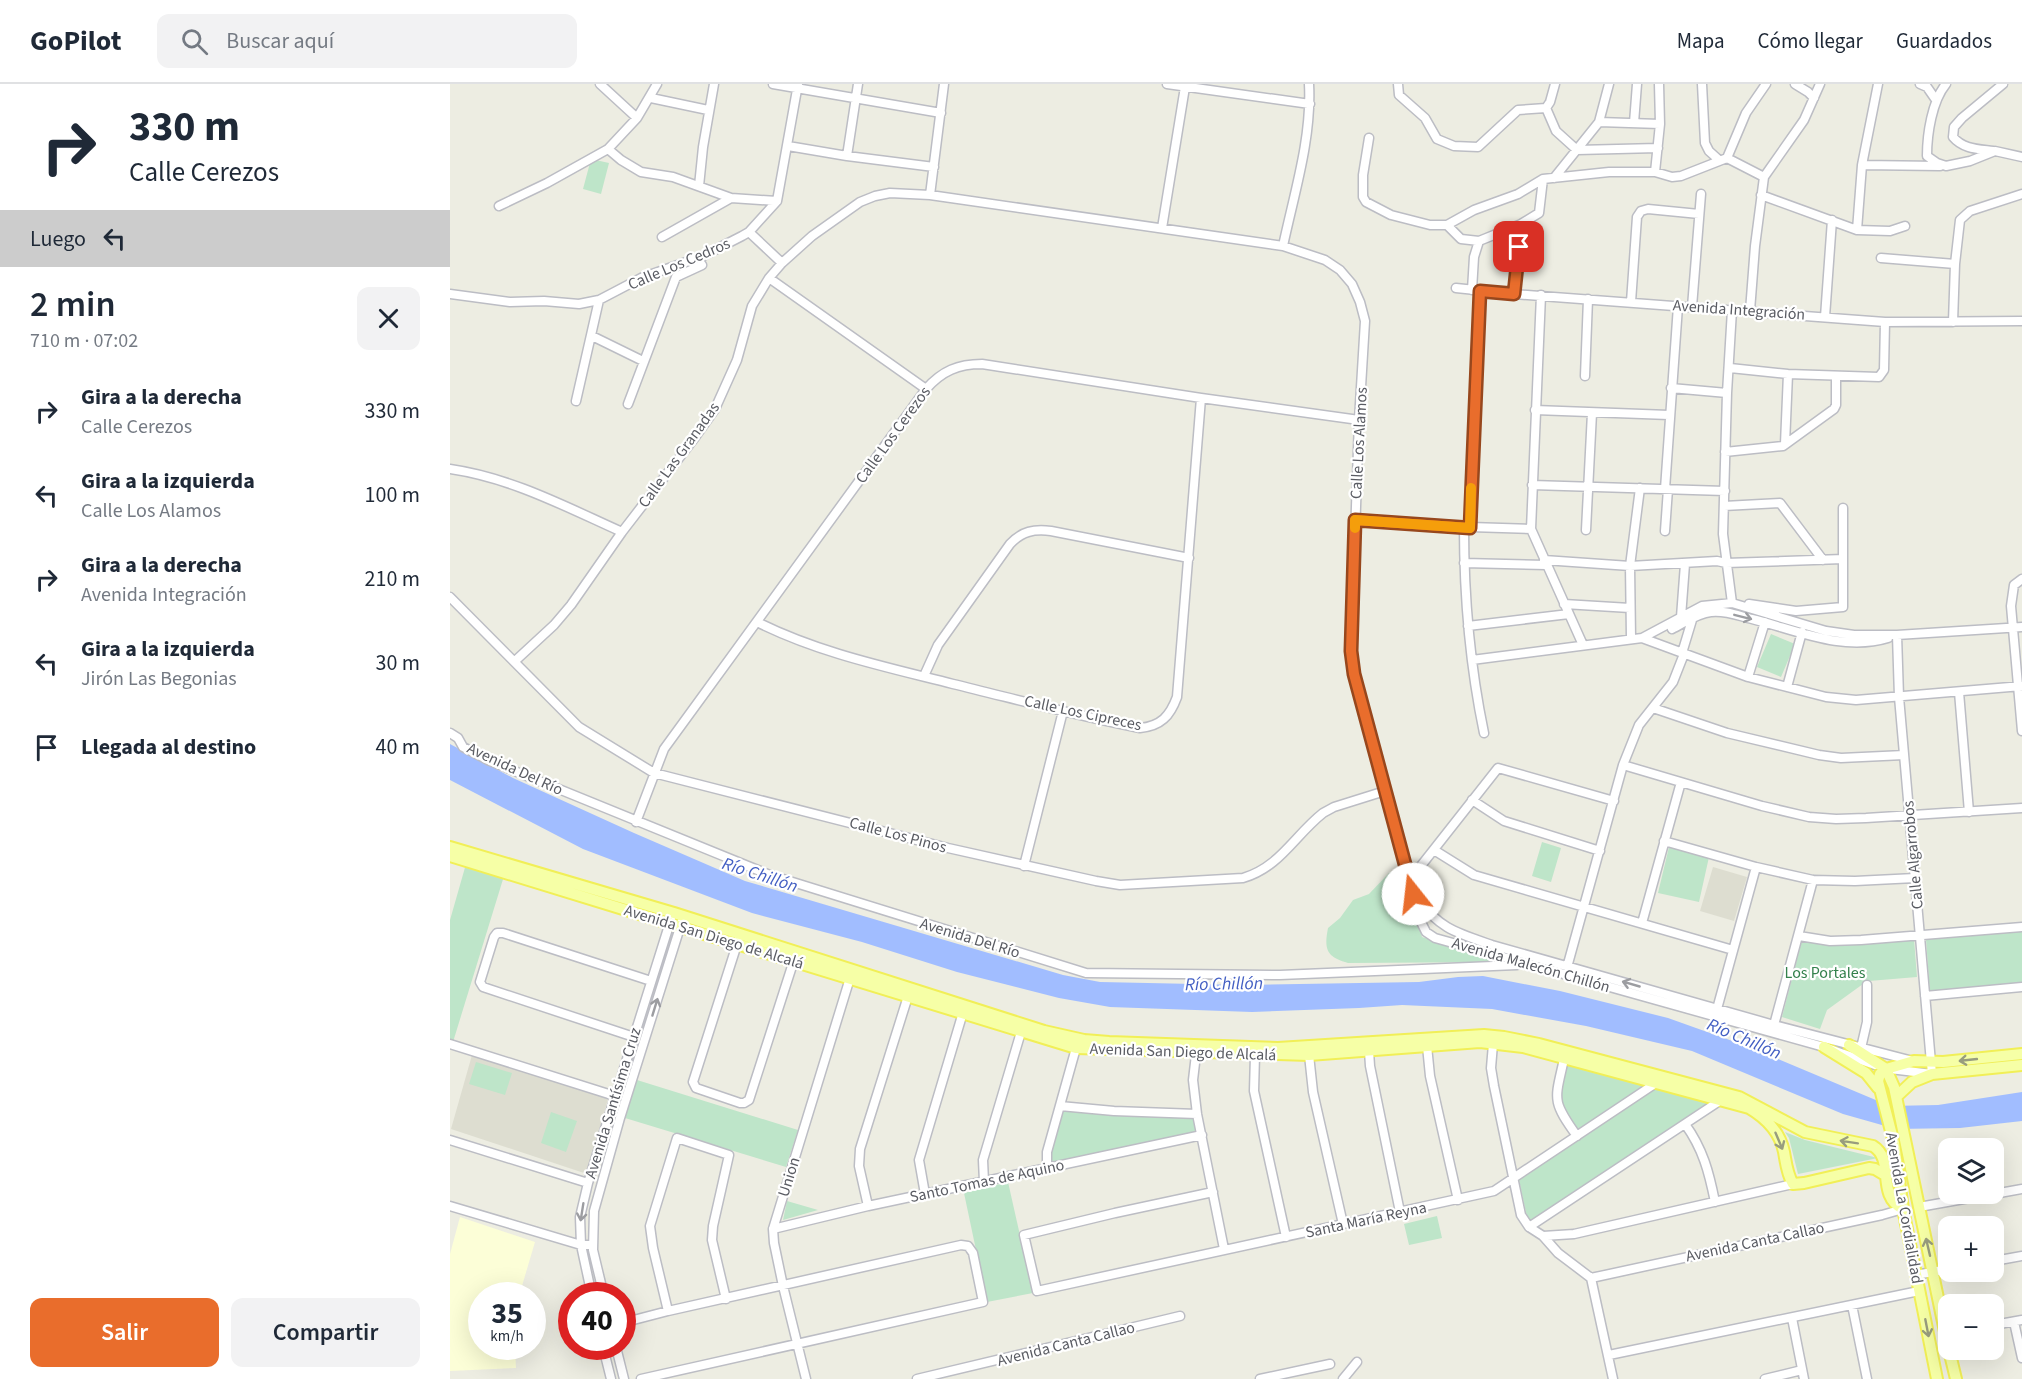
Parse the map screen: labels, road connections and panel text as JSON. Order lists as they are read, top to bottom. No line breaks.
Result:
{"streets":{"main road":["Avenida San Diego de Alcalá","Avenida Malecón Chillón","Avenida La Cordialidad","Avenida Canta Callao"],"street":["Calle Los Cedros","Avenida Integración","Calle Los Cerezos","Calle Los Alamos","Calle Las Granadas","Calle Los Cipreces","Avenida Del Río","Calle Los Pinos","Calle Algarrobos","Avenida Santísima Cruz","Union","Santo Tomas de Aquino","Santa María Reyna"]},"crossings":[["Calle Los Cerezos","Calle Los Alamos"],["Calle Los Cerezos","Calle Los Cipreces"],["Calle Los Cerezos","Avenida Del Río"],["Calle Los Cerezos","Calle Los Pinos"],["Calle Los Alamos","Calle Las Granadas"],["Calle Los Alamos","Calle Los Pinos"],["Calle Los Alamos","Avenida Malecón Chillón"],["Calle Las Granadas","Calle Los Pinos"],["Avenida Del Río","Avenida Malecón Chillón"],["Calle Algarrobos","Avenida Malecón Chillón"],["Avenida San Diego de Alcalá","Avenida Santísima Cruz"],["Avenida San Diego de Alcalá","Union"],["Avenida San Diego de Alcalá","Avenida La Cordialidad"],["Avenida San Diego de Alcalá","Santa María Reyna"],["Avenida San Diego de Alcalá","Avenida Canta Callao"],["Avenida Malecón Chillón","Avenida La Cordialidad"],["Union","Santo Tomas de Aquino"],["Avenida La Cordialidad","Avenida Canta Callao"]],"water":["Río Chillón"],"parks":["Los Portales"],"page":{"header":"GoPilot","search":"Buscar aquí","nav":["Mapa","Cómo llegar","Guardados"],"turn":["330 m","Calle Cerezos"],"then":"Luego","heading":["2 min","710 m · 07:02"],"list":[{"name":"Gira a la derecha","note":"Calle Cerezos","value":"330 m"},{"name":"Gira a la izquierda","note":"Calle Los Alamos","value":"100 m"},{"name":"Gira a la derecha","note":"Avenida Integración","value":"210 m"},{"name":"Gira a la izquierda","note":"Jirón Las Begonias","value":"30 m"},{"name":"Llegada al destino","value":"40 m"}],"map_buttons":["+","−"],"speed":"35 km/h","limit":"40","buttons":["Salir","Compartir"]}}
